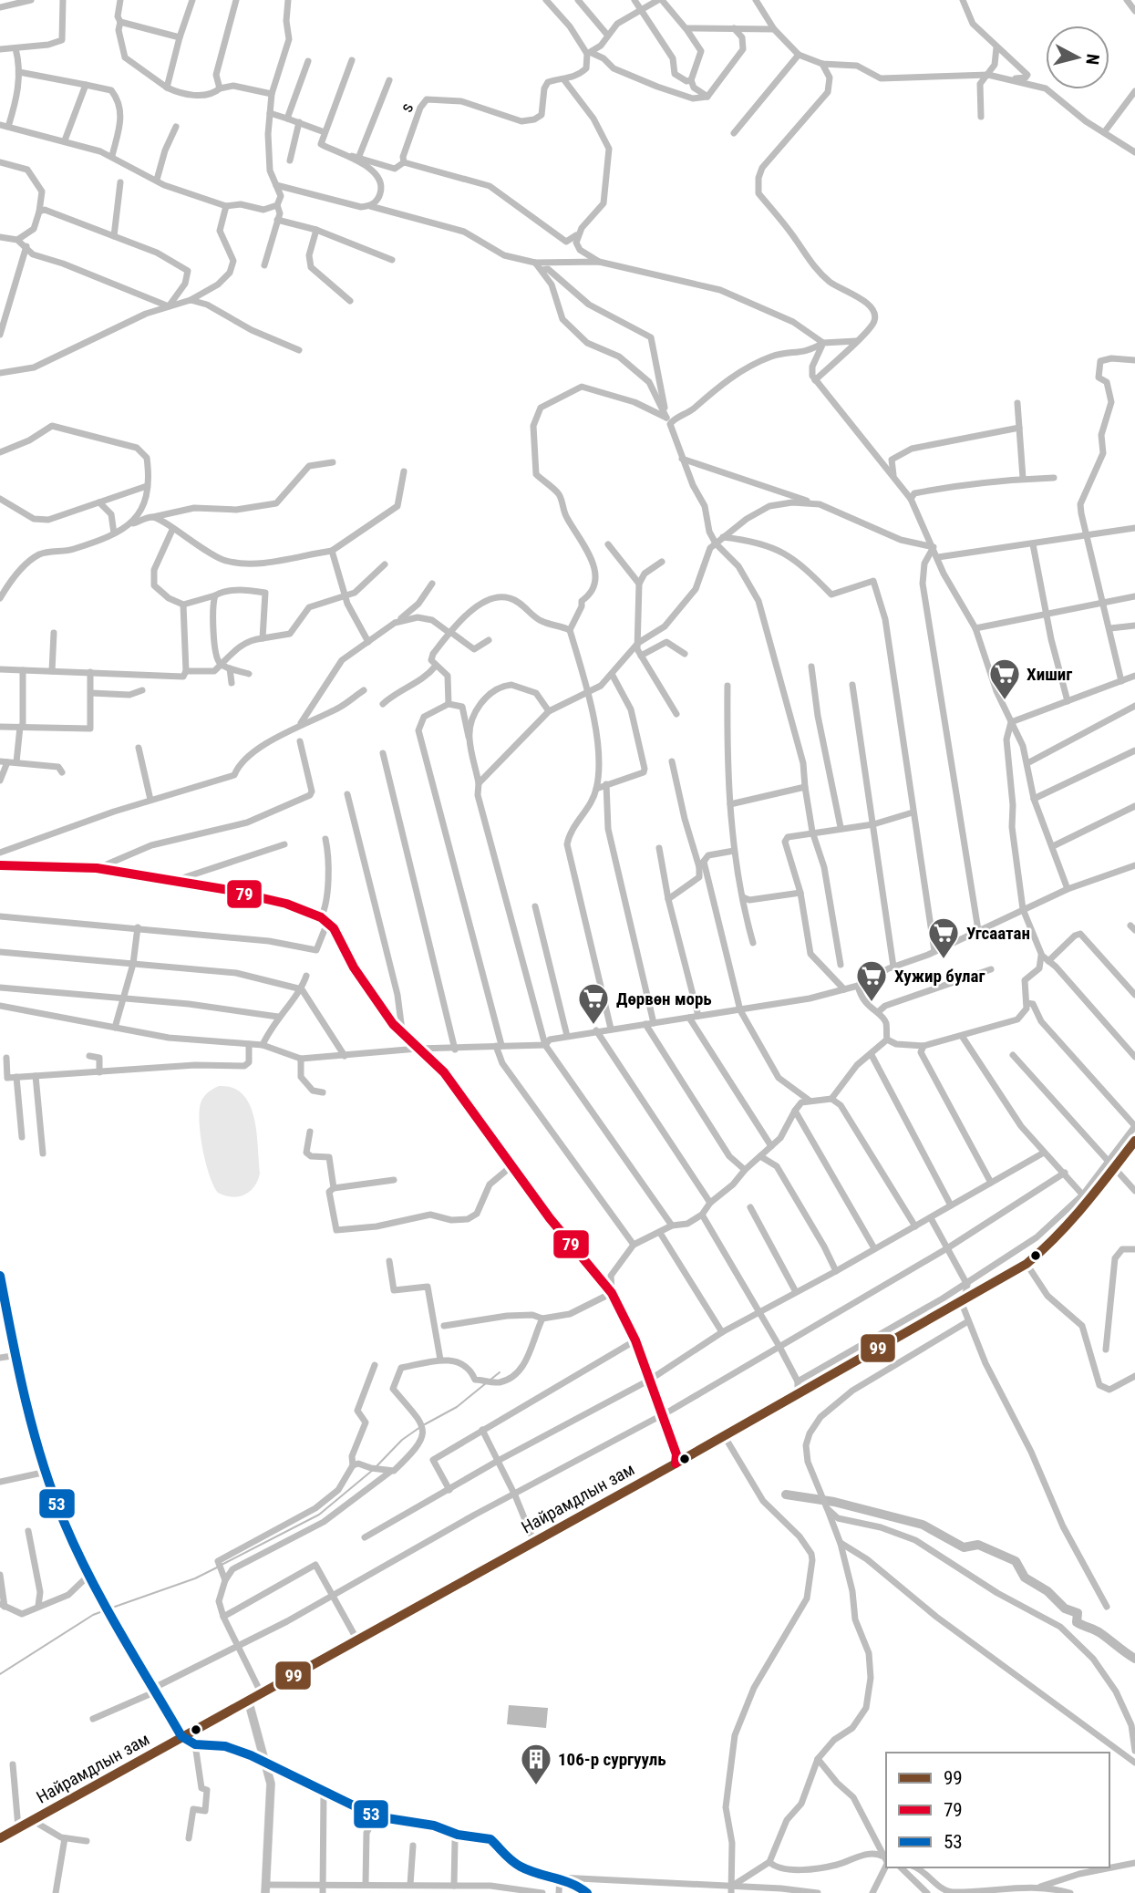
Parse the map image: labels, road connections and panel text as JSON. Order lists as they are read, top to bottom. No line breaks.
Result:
{"streets":{"main road":["Найрамдлын зам"],"street":["s"]},"places":{"supermarket":["Хишиг","Угсаатан","Хужир булаг","Дөрвөн морь"],"building":["106-р сургууль"]},"lines":["transit line 79","transit line 99","transit line 53"],"legend":["99","79","53"],"north":"right"}
